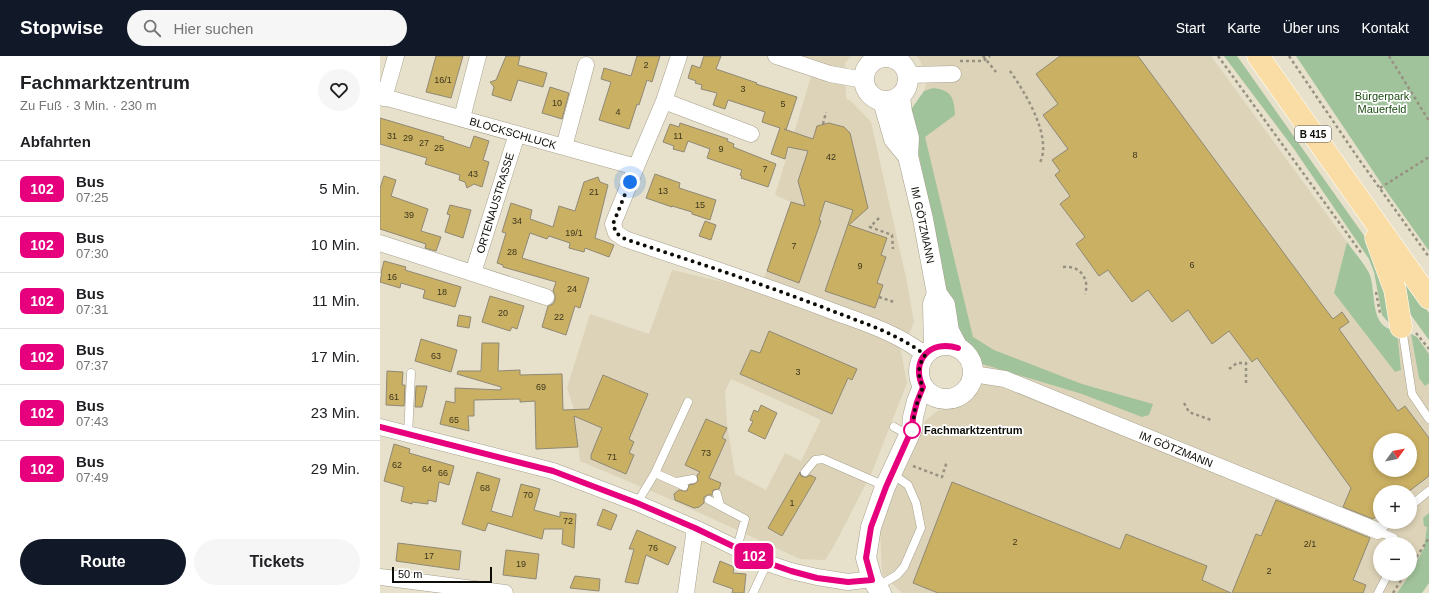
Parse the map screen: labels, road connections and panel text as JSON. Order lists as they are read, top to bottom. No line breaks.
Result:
{"streets":{"main road":["B 415"],"street":["BLOCKSCHLUCK","ORTENAUSTRASSE","IM GÖTZMANN"]},"crossings":[["BLOCKSCHLUCK","ORTENAUSTRASSE"]],"parks":["Bürgerpark Mauerfeld"],"places":["Fachmarktzentrum"],"lines":["bus line 102"],"house_numbers":["2","16/1","3","10","5","4","31","11","29","27","25","9","8","42","7","43","13","21","15","39","34","19/1","7","28","6","9","16","24","18","20","22","63","3","69","61","65","73","71","62","64","66","68","70","1","72","2","2/1","76","17","19","2"],"scale_bar":"50 m","north":"top right","page":{"header":"Stopwise","search":"Hier suchen","nav":["Start","Karte","Über uns","Kontakt"],"heading":[["Fachmarktzentrum","Zu Fuß · 3 Min. · 230 m"],"Abfahrten"],"on_map":"102","list":[{"mark":"102","name":"Bus","note":"07:25","value":"5 Min."},{"mark":"102","name":"Bus","note":"07:30","value":"10 Min."},{"mark":"102","name":"Bus","note":"07:31","value":"11 Min."},{"mark":"102","name":"Bus","note":"07:37","value":"17 Min."},{"mark":"102","name":"Bus","note":"07:43","value":"23 Min."},{"mark":"102","name":"Bus","note":"07:49","value":"29 Min."}],"map_buttons":["+","−"],"buttons":["Route","Tickets"],"scale":"50 m"}}
